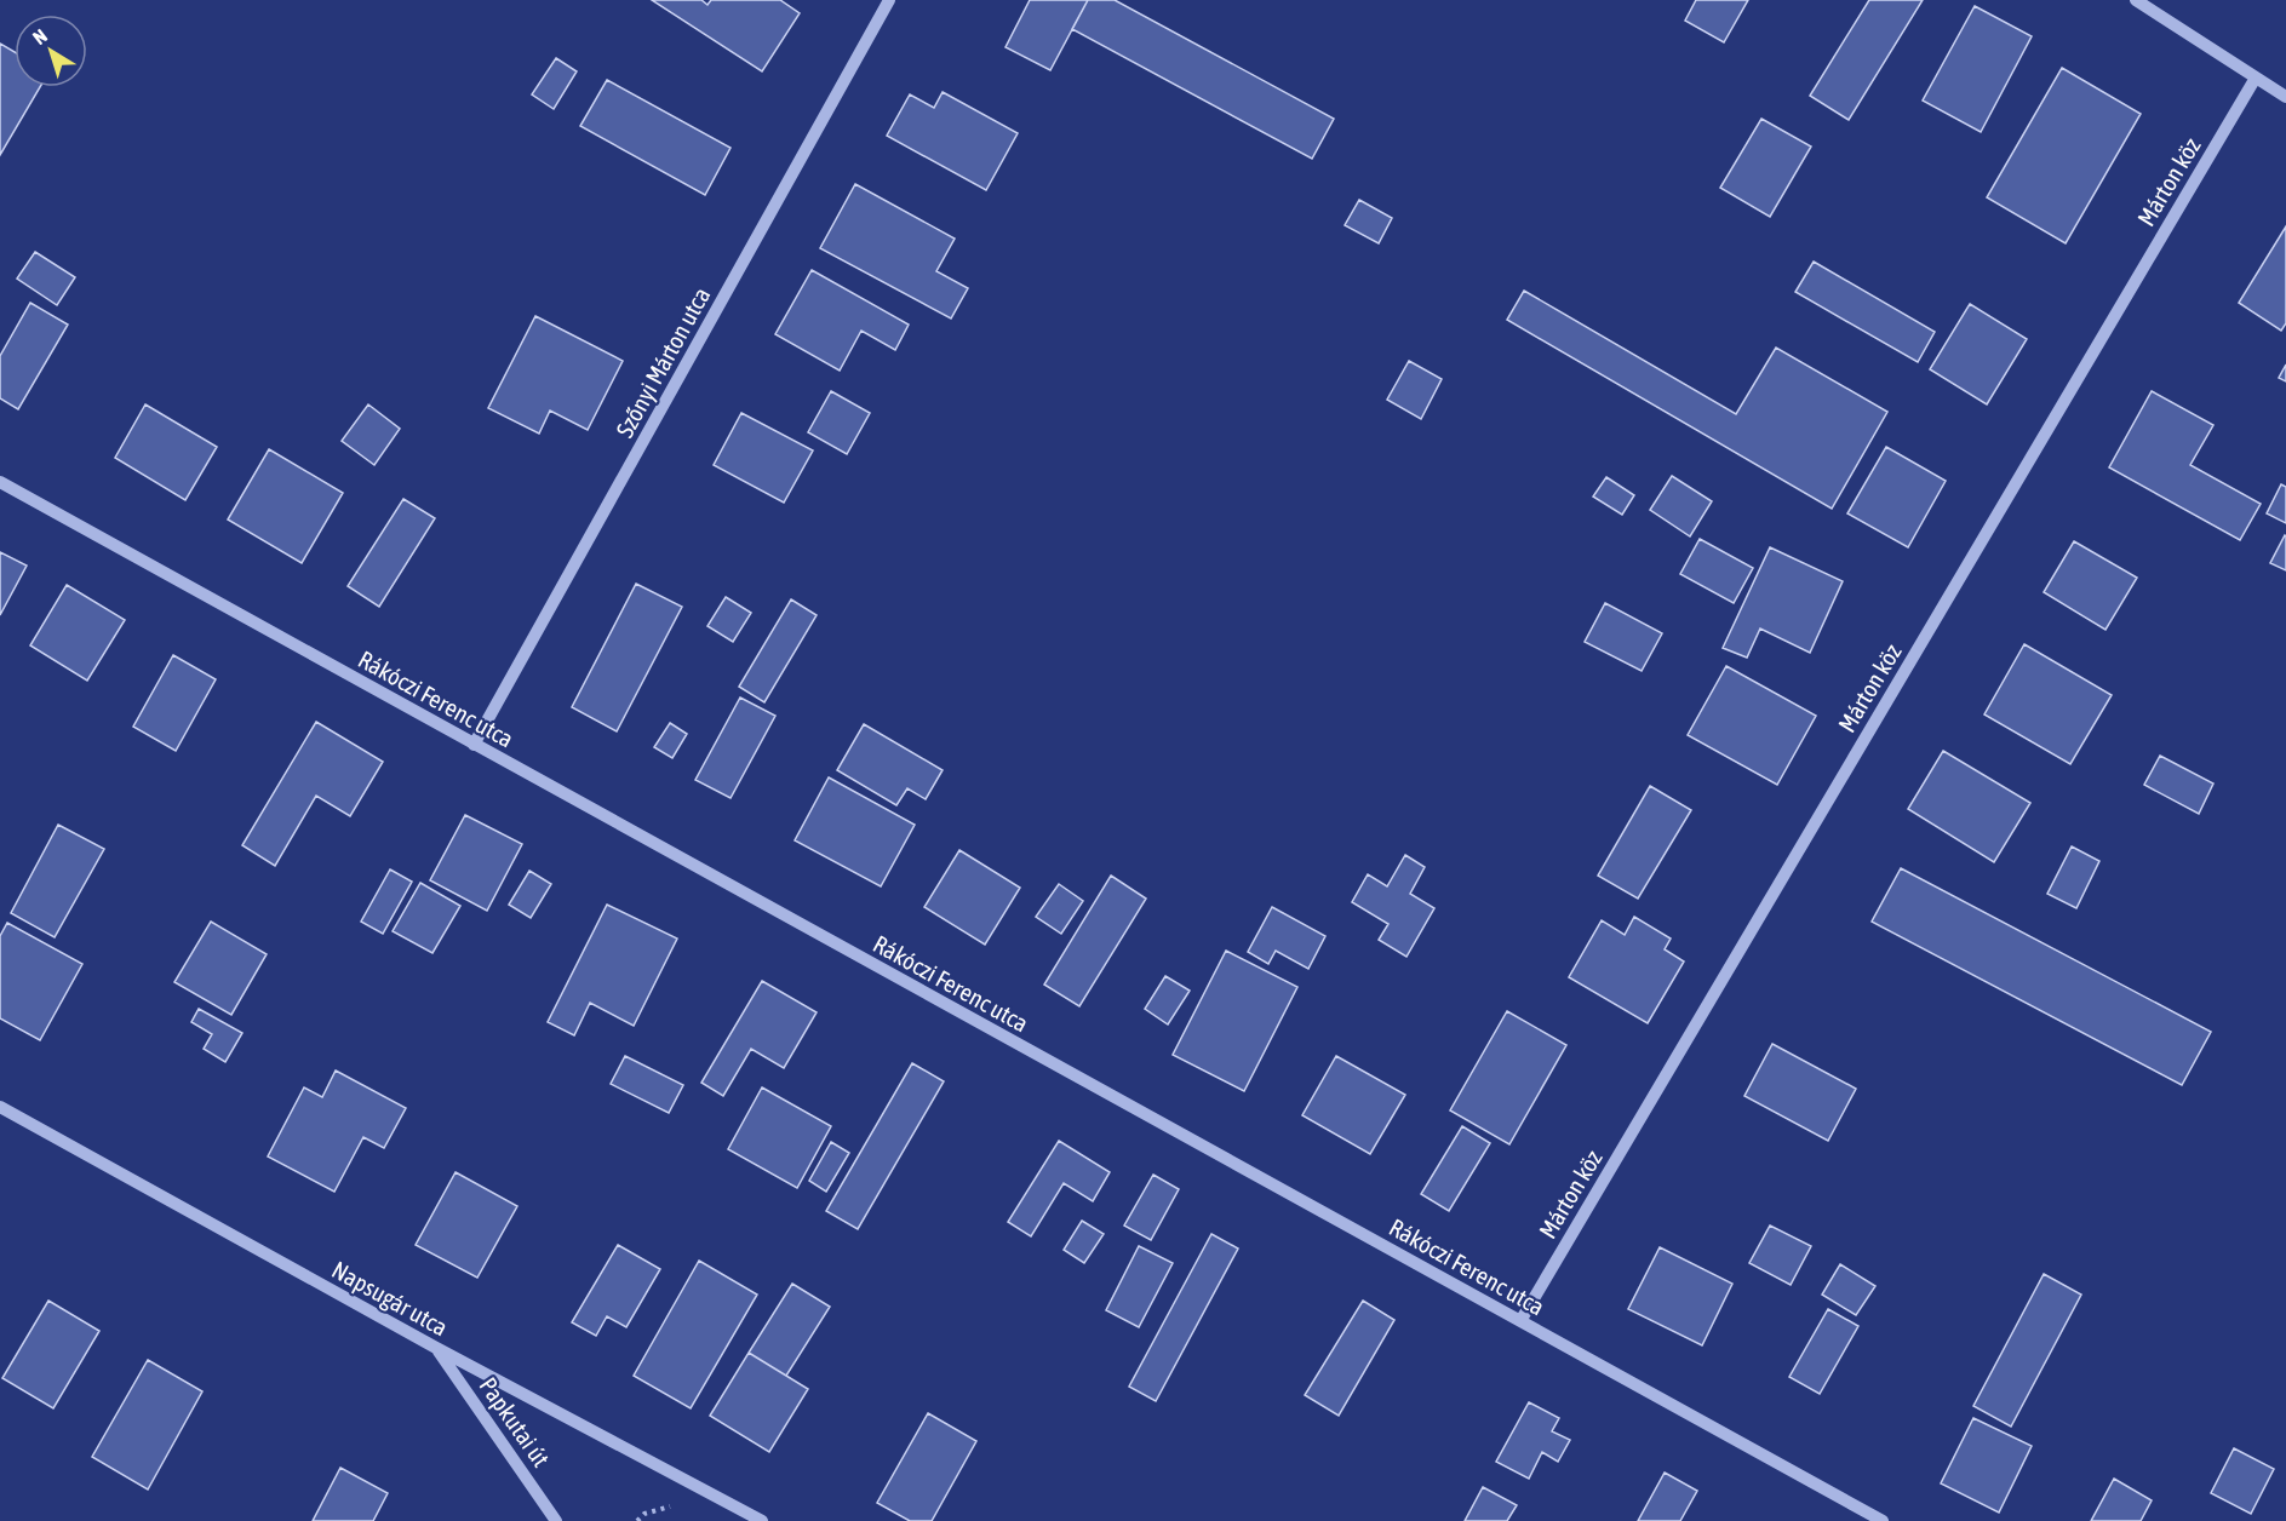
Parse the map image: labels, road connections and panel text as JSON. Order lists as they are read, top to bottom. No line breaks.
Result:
{"streets":{"street":["Márton köz","Szőnyi Márton utca","Rákóczi Ferenc utca","Napsugár utca","Papkutai út"]},"crossings":[["Márton köz","Rákóczi Ferenc utca"],["Szőnyi Márton utca","Rákóczi Ferenc utca"],["Napsugár utca","Papkutai út"]],"north":"top left"}
